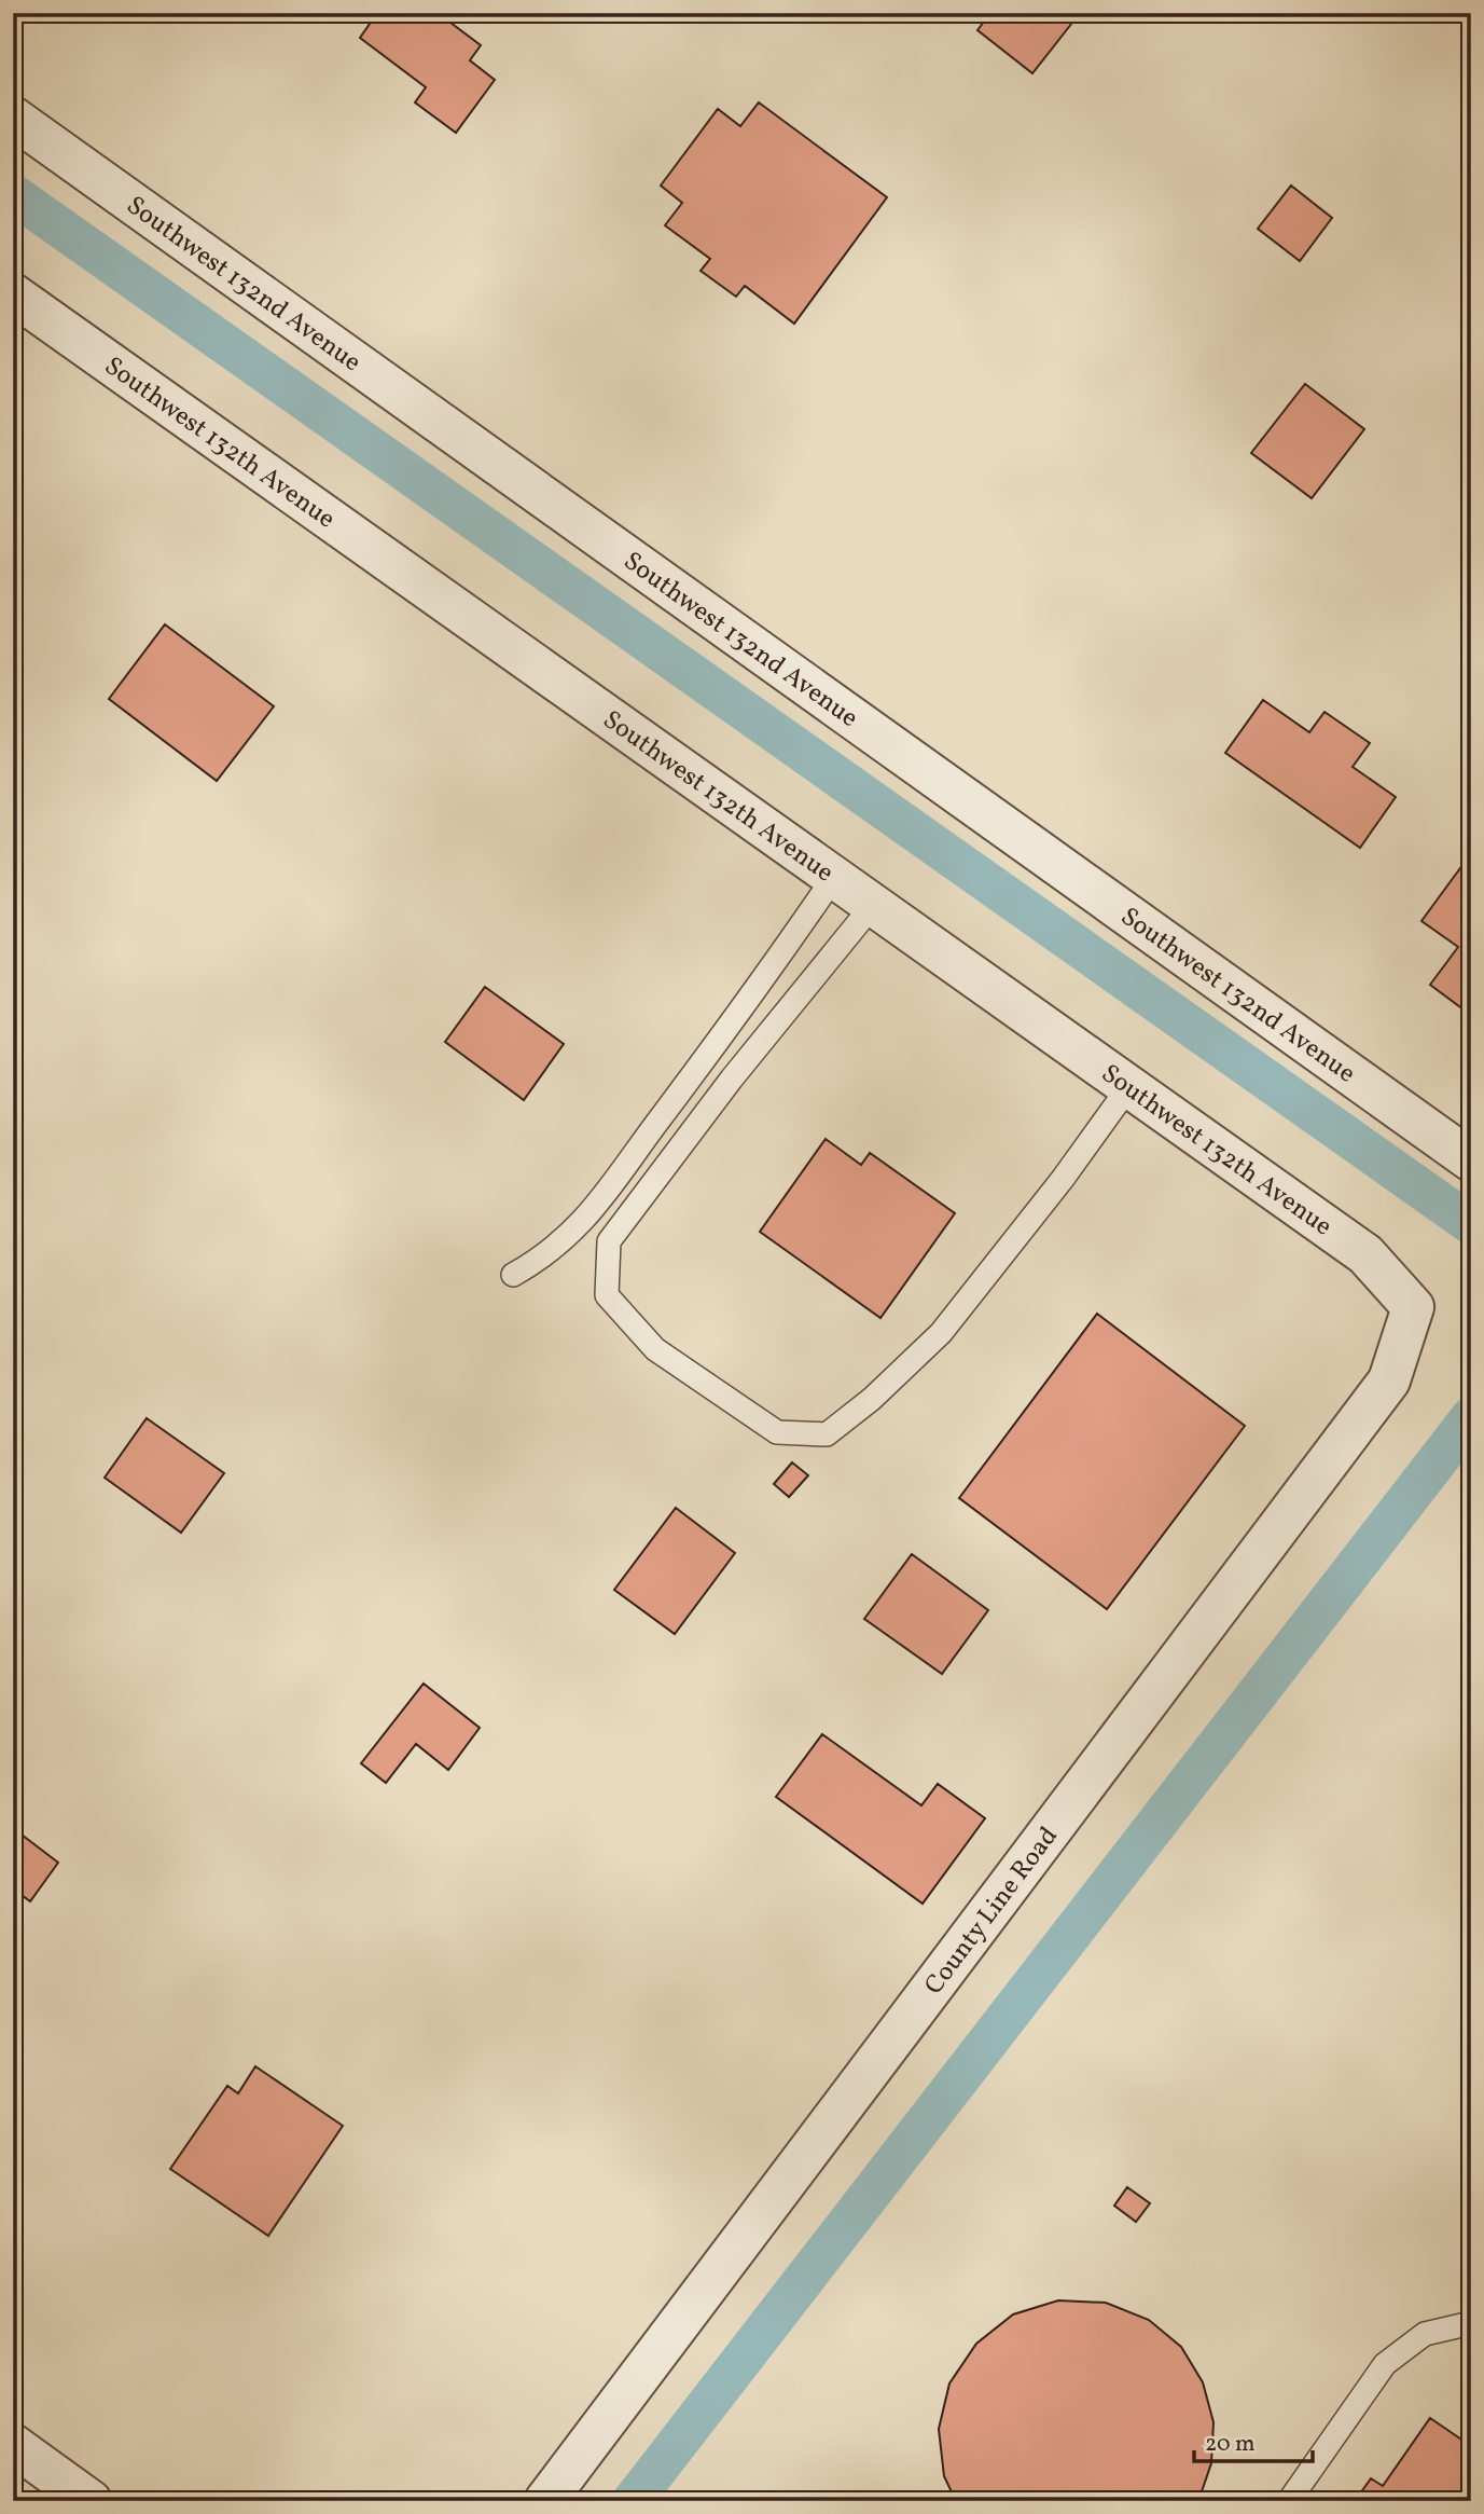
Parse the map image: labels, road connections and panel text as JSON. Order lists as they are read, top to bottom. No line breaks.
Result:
{"streets":{"street":["Southwest 132nd Avenue","Southwest 132th Avenue","County Line Road"]},"crossings":[["Southwest 132th Avenue","County Line Road"]],"scale_bar":"20 m"}
